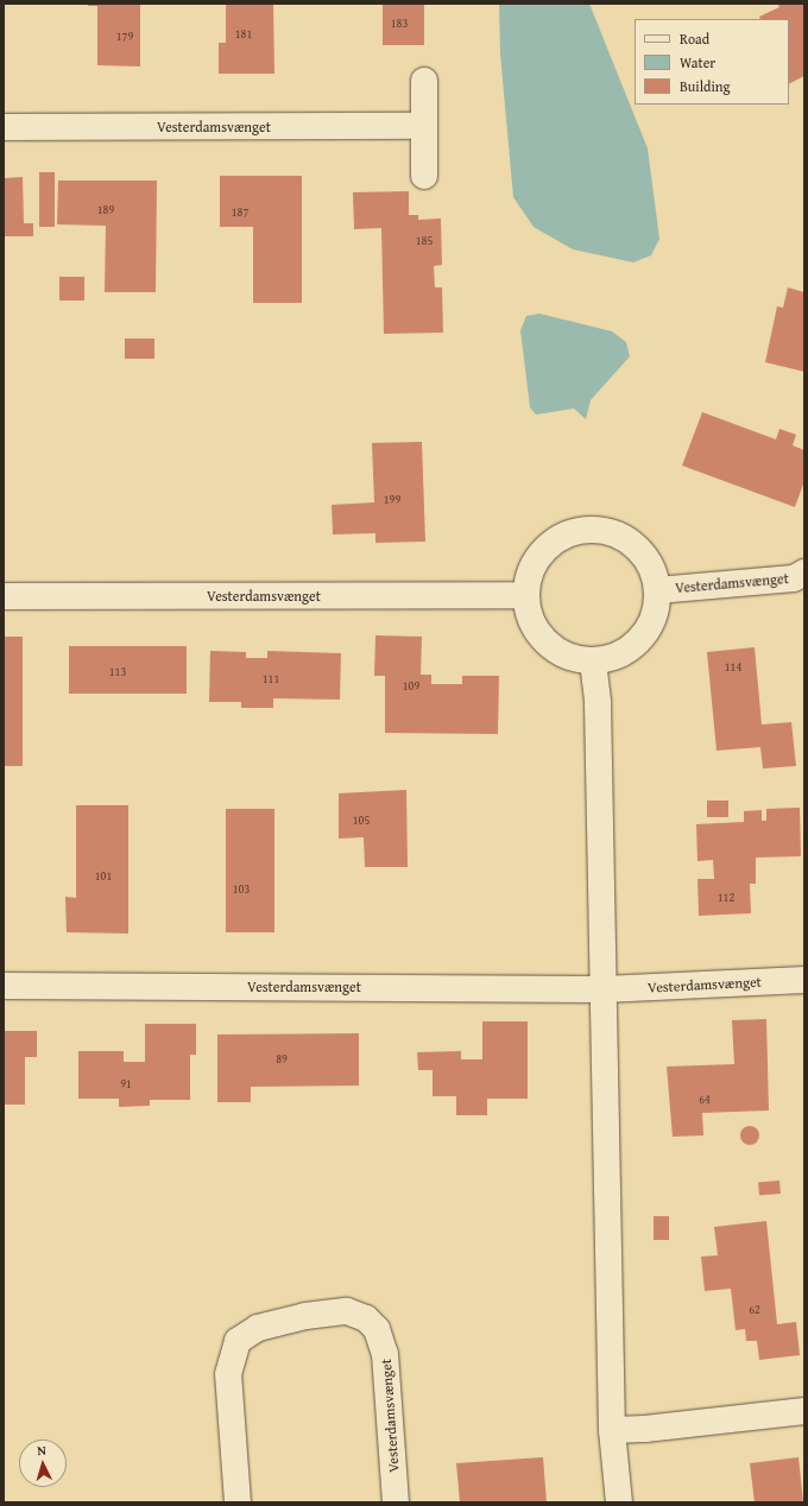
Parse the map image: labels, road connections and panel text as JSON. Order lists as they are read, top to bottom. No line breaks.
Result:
{"streets":{"street":["Vesterdamsvænget"]},"house_numbers":["183","181","179","189","187","185","199","114","113","111","109","105","101","103","112","89","91","64","62"],"legend":["Road","Water","Building"],"north":"top"}
